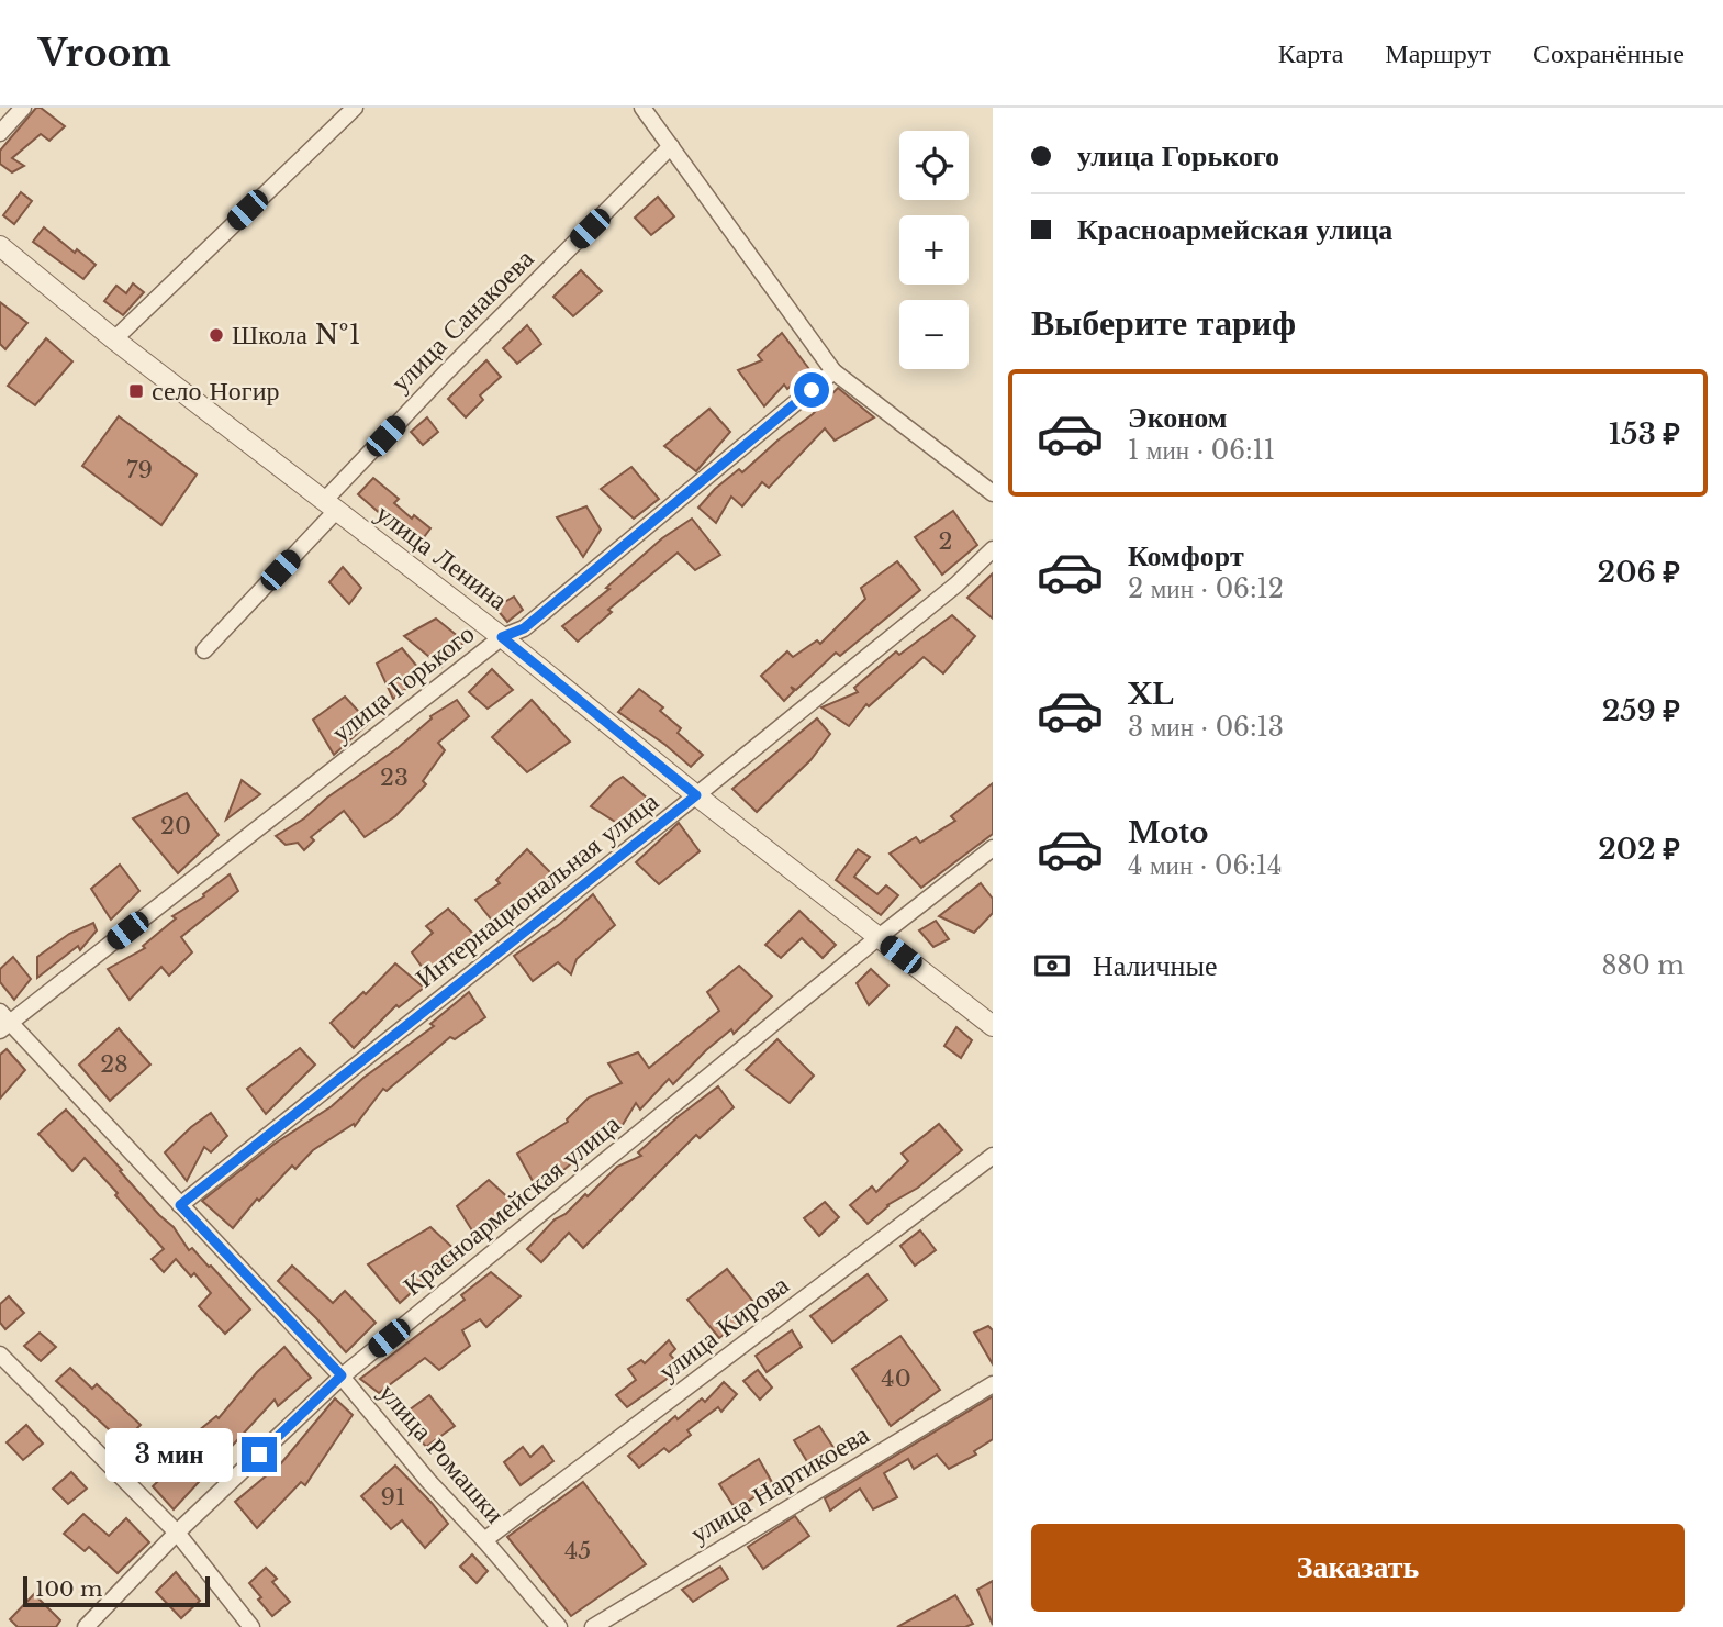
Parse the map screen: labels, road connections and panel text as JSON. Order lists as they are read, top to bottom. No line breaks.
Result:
{"streets":{"street":["улица Санакоева","улица Ленина","улица Горького","Интернациональная улица","Красноармейская улица","улица Кирова","улица Ромашки","улица Нартикоева"]},"crossings":[["улица Санакоева","улица Ленина"],["улица Ленина","улица Горького"],["улица Ленина","Интернациональная улица"],["улица Ленина","Красноармейская улица"],["улица Горького","улица Ромашки"],["Интернациональная улица","улица Ромашки"],["Красноармейская улица","улица Ромашки"],["улица Кирова","улица Ромашки"]],"places":{"other":["Школа №1"],"transit":["село Ногир"]},"house_numbers":["79","2","23","20","28","40","91","45"],"scale_bar":"100 m","page":{"header":"Vroom","nav":["Карта","Маршрут","Сохранённые"],"banner":["улица Горького","Красноармейская улица"],"map_buttons":["+","−"],"heading":"Выберите тариф","list":[{"name":"Эконом","note":"1 мин · 06:11","value":"153 ₽"},{"name":"Комфорт","note":"2 мин · 06:12","value":"206 ₽"},{"name":"XL","note":"3 мин · 06:13","value":"259 ₽"},{"name":"Moto","note":"4 мин · 06:14","value":"202 ₽"}],"pay":["Наличные","880 m"],"bubble":"3 мин","buttons":"Заказать","scale":"100 m"}}
